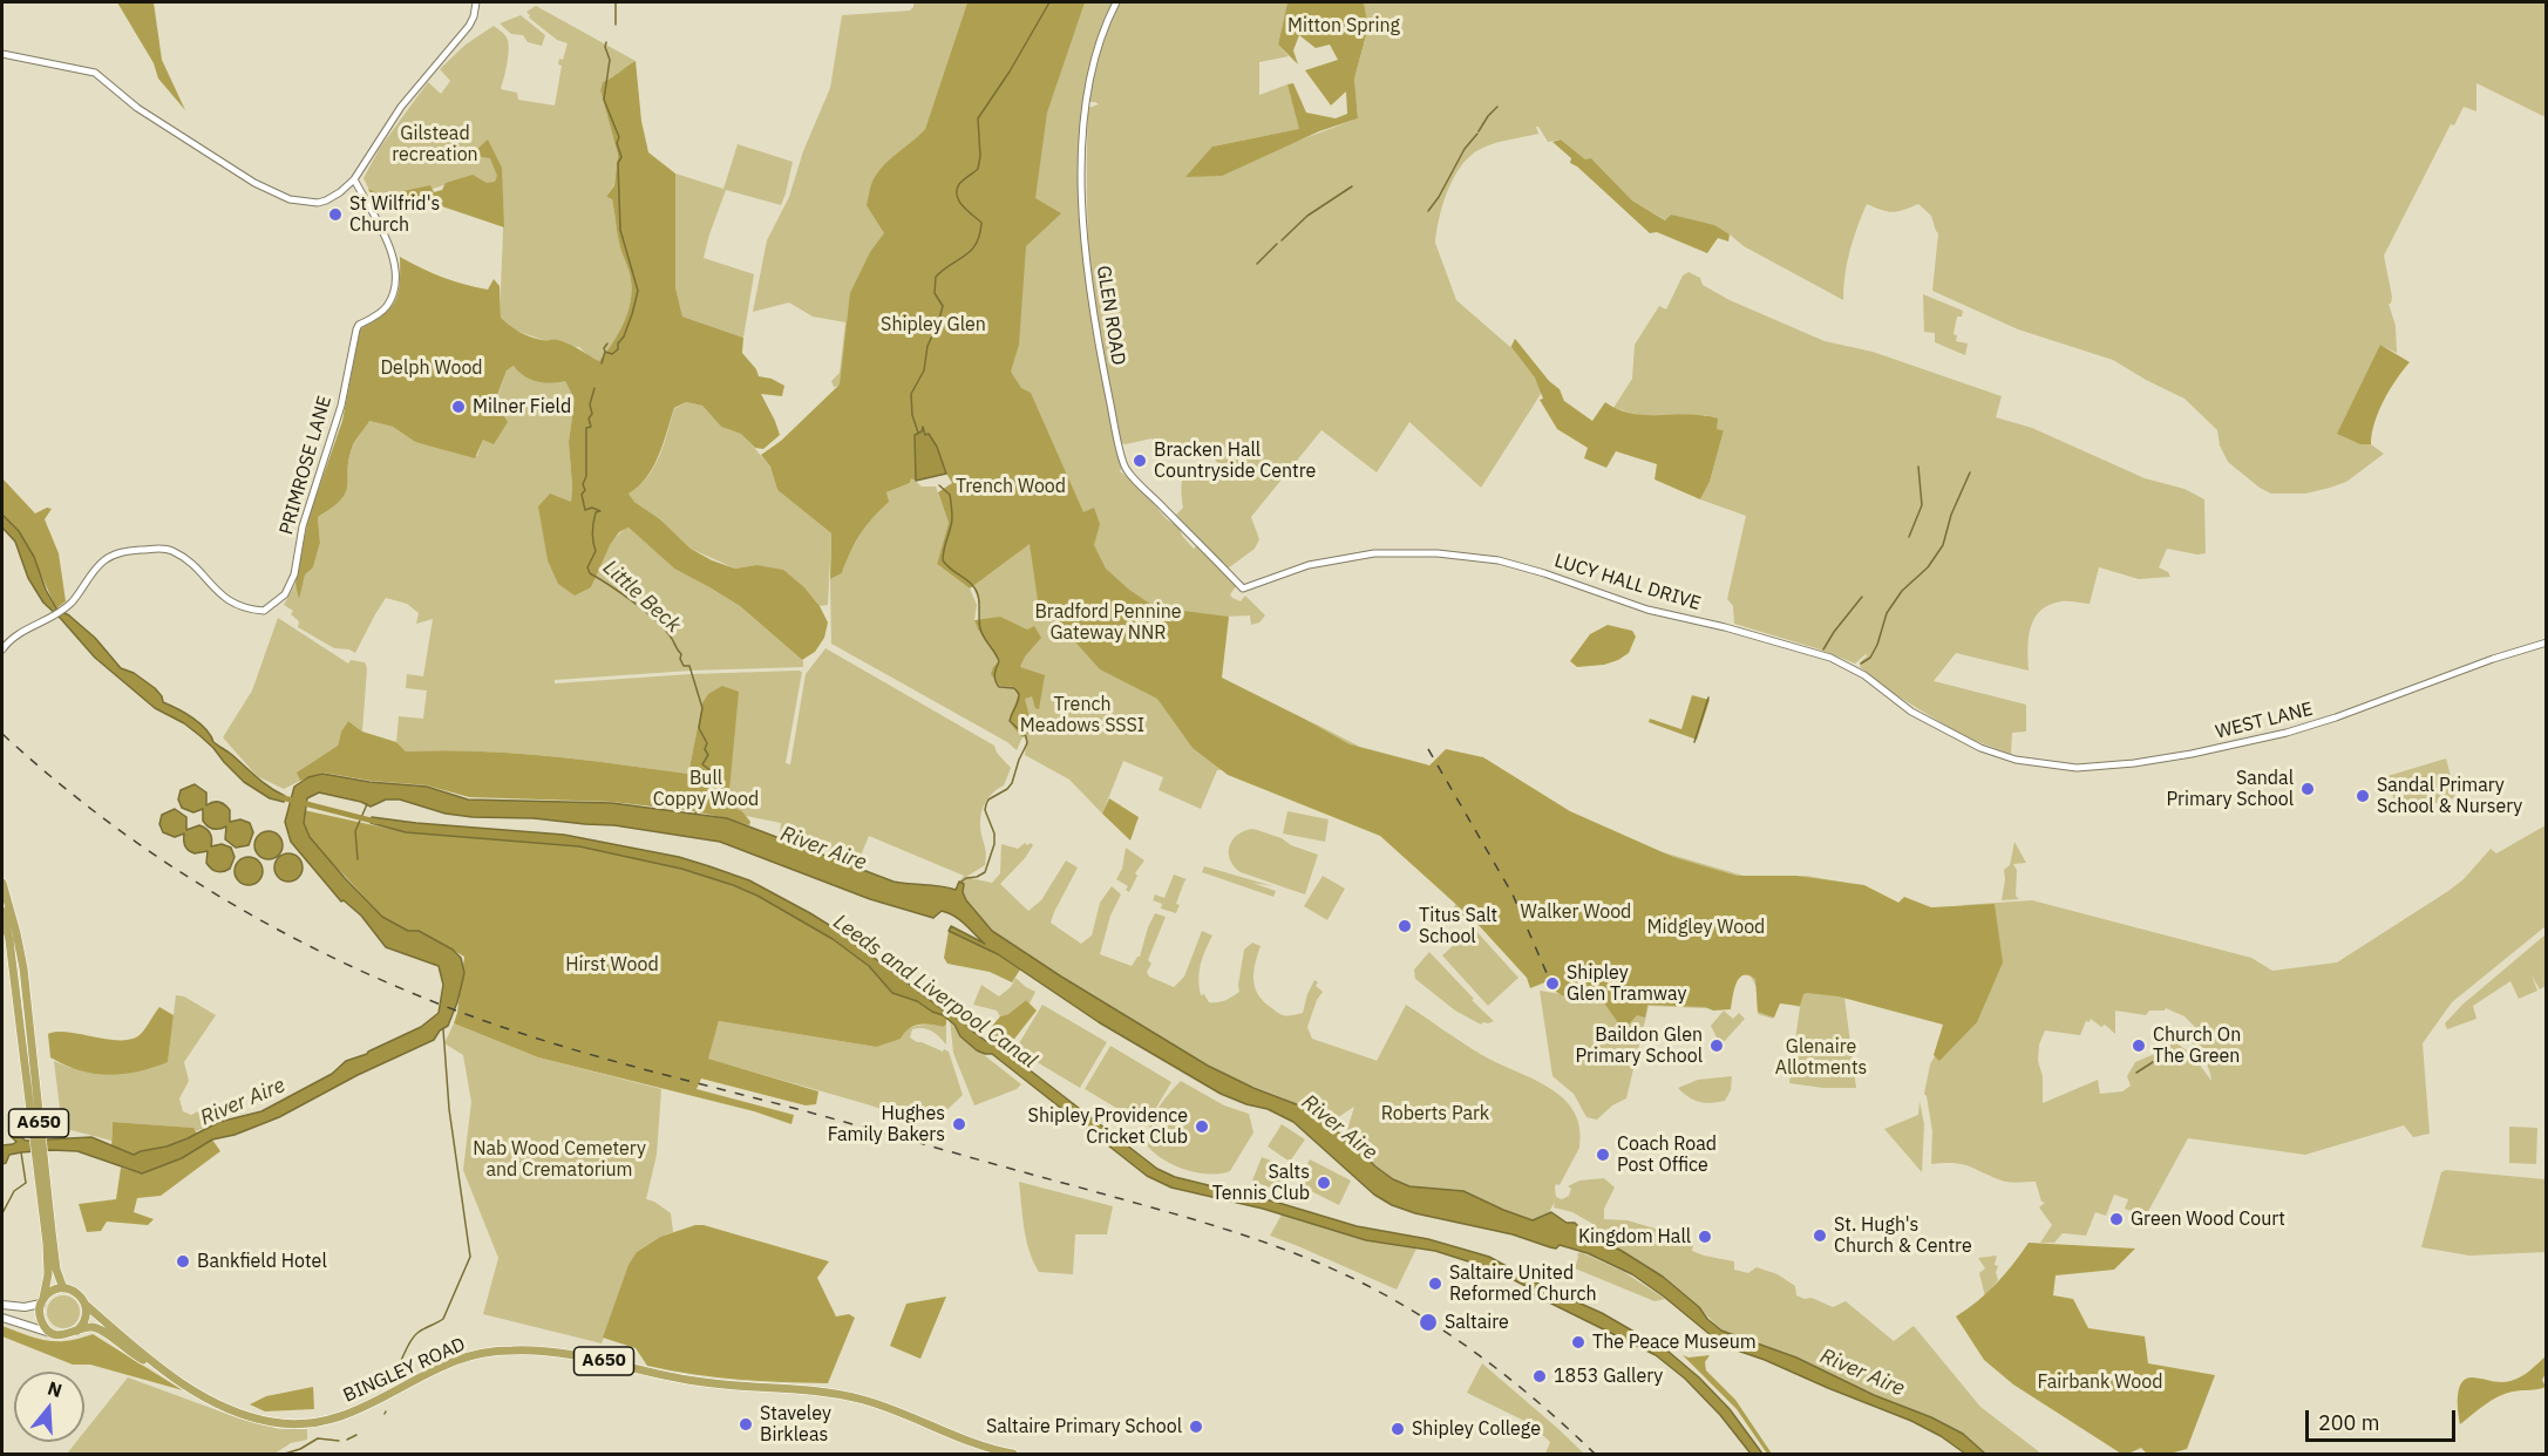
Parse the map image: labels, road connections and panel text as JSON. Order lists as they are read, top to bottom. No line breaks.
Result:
{"streets":{"highway":["A650","BINGLEY ROAD"],"street":["GLEN ROAD","PRIMROSE LANE","LUCY HALL DRIVE","WEST LANE"]},"crossings":[["GLEN ROAD","LUCY HALL DRIVE"],["LUCY HALL DRIVE","WEST LANE"],["A650","BINGLEY ROAD"]],"water":["Little Beck","River Aire","Leeds and Liverpool Canal"],"parks":["Mitton Spring","Gilstead recreation","Shipley Glen","Delph Wood","Trench Wood","Bradford Pennine Gateway NNR","Trench Meadows SSSI","Bull Coppy Wood","Walker Wood","Midgley Wood","Hirst Wood","Glenaire Allotments","Roberts Park","Nab Wood Cemetery and Crematorium","Fairbank Wood"],"places":["St Wilfrid's Church","Milner Field","Bracken Hall Countryside Centre","Sandal Primary School","Sandal Primary School & Nursery","Titus Salt School","Shipley Glen Tramway","Baildon Glen Primary School","Church On The Green","Hughes Family Bakers","Shipley Providence Cricket Club","Coach Road Post Office","Salts Tennis Club","Green Wood Court","St. Hugh's Church & Centre","Kingdom Hall","Bankfield Hotel","Saltaire United Reformed Church","Saltaire","The Peace Museum","1853 Gallery","Staveley Birkleas","Saltaire Primary School","Shipley College"],"scale_bar":"200 m","north":"top"}
